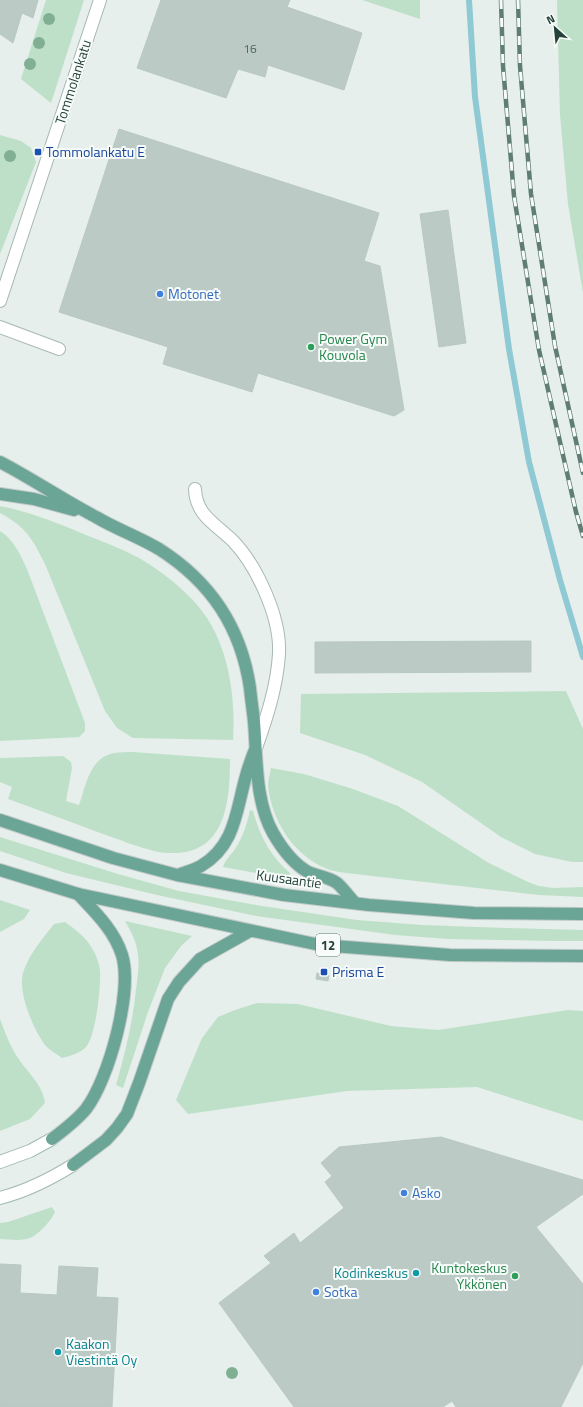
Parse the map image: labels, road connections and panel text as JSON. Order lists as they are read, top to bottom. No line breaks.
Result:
{"streets":{"main road":["Kuusaantie","12"],"street":["Tommolankatu"]},"places":{"transit":["Tommolankatu E","Prisma E"],"other":["Motonet","Power Gym Kouvola","Asko","Kodinkeskus","Kuntokeskus Ykkönen","Sotka","Kaakon Viestintä Oy"]},"house_numbers":["16"],"north":"top left"}
